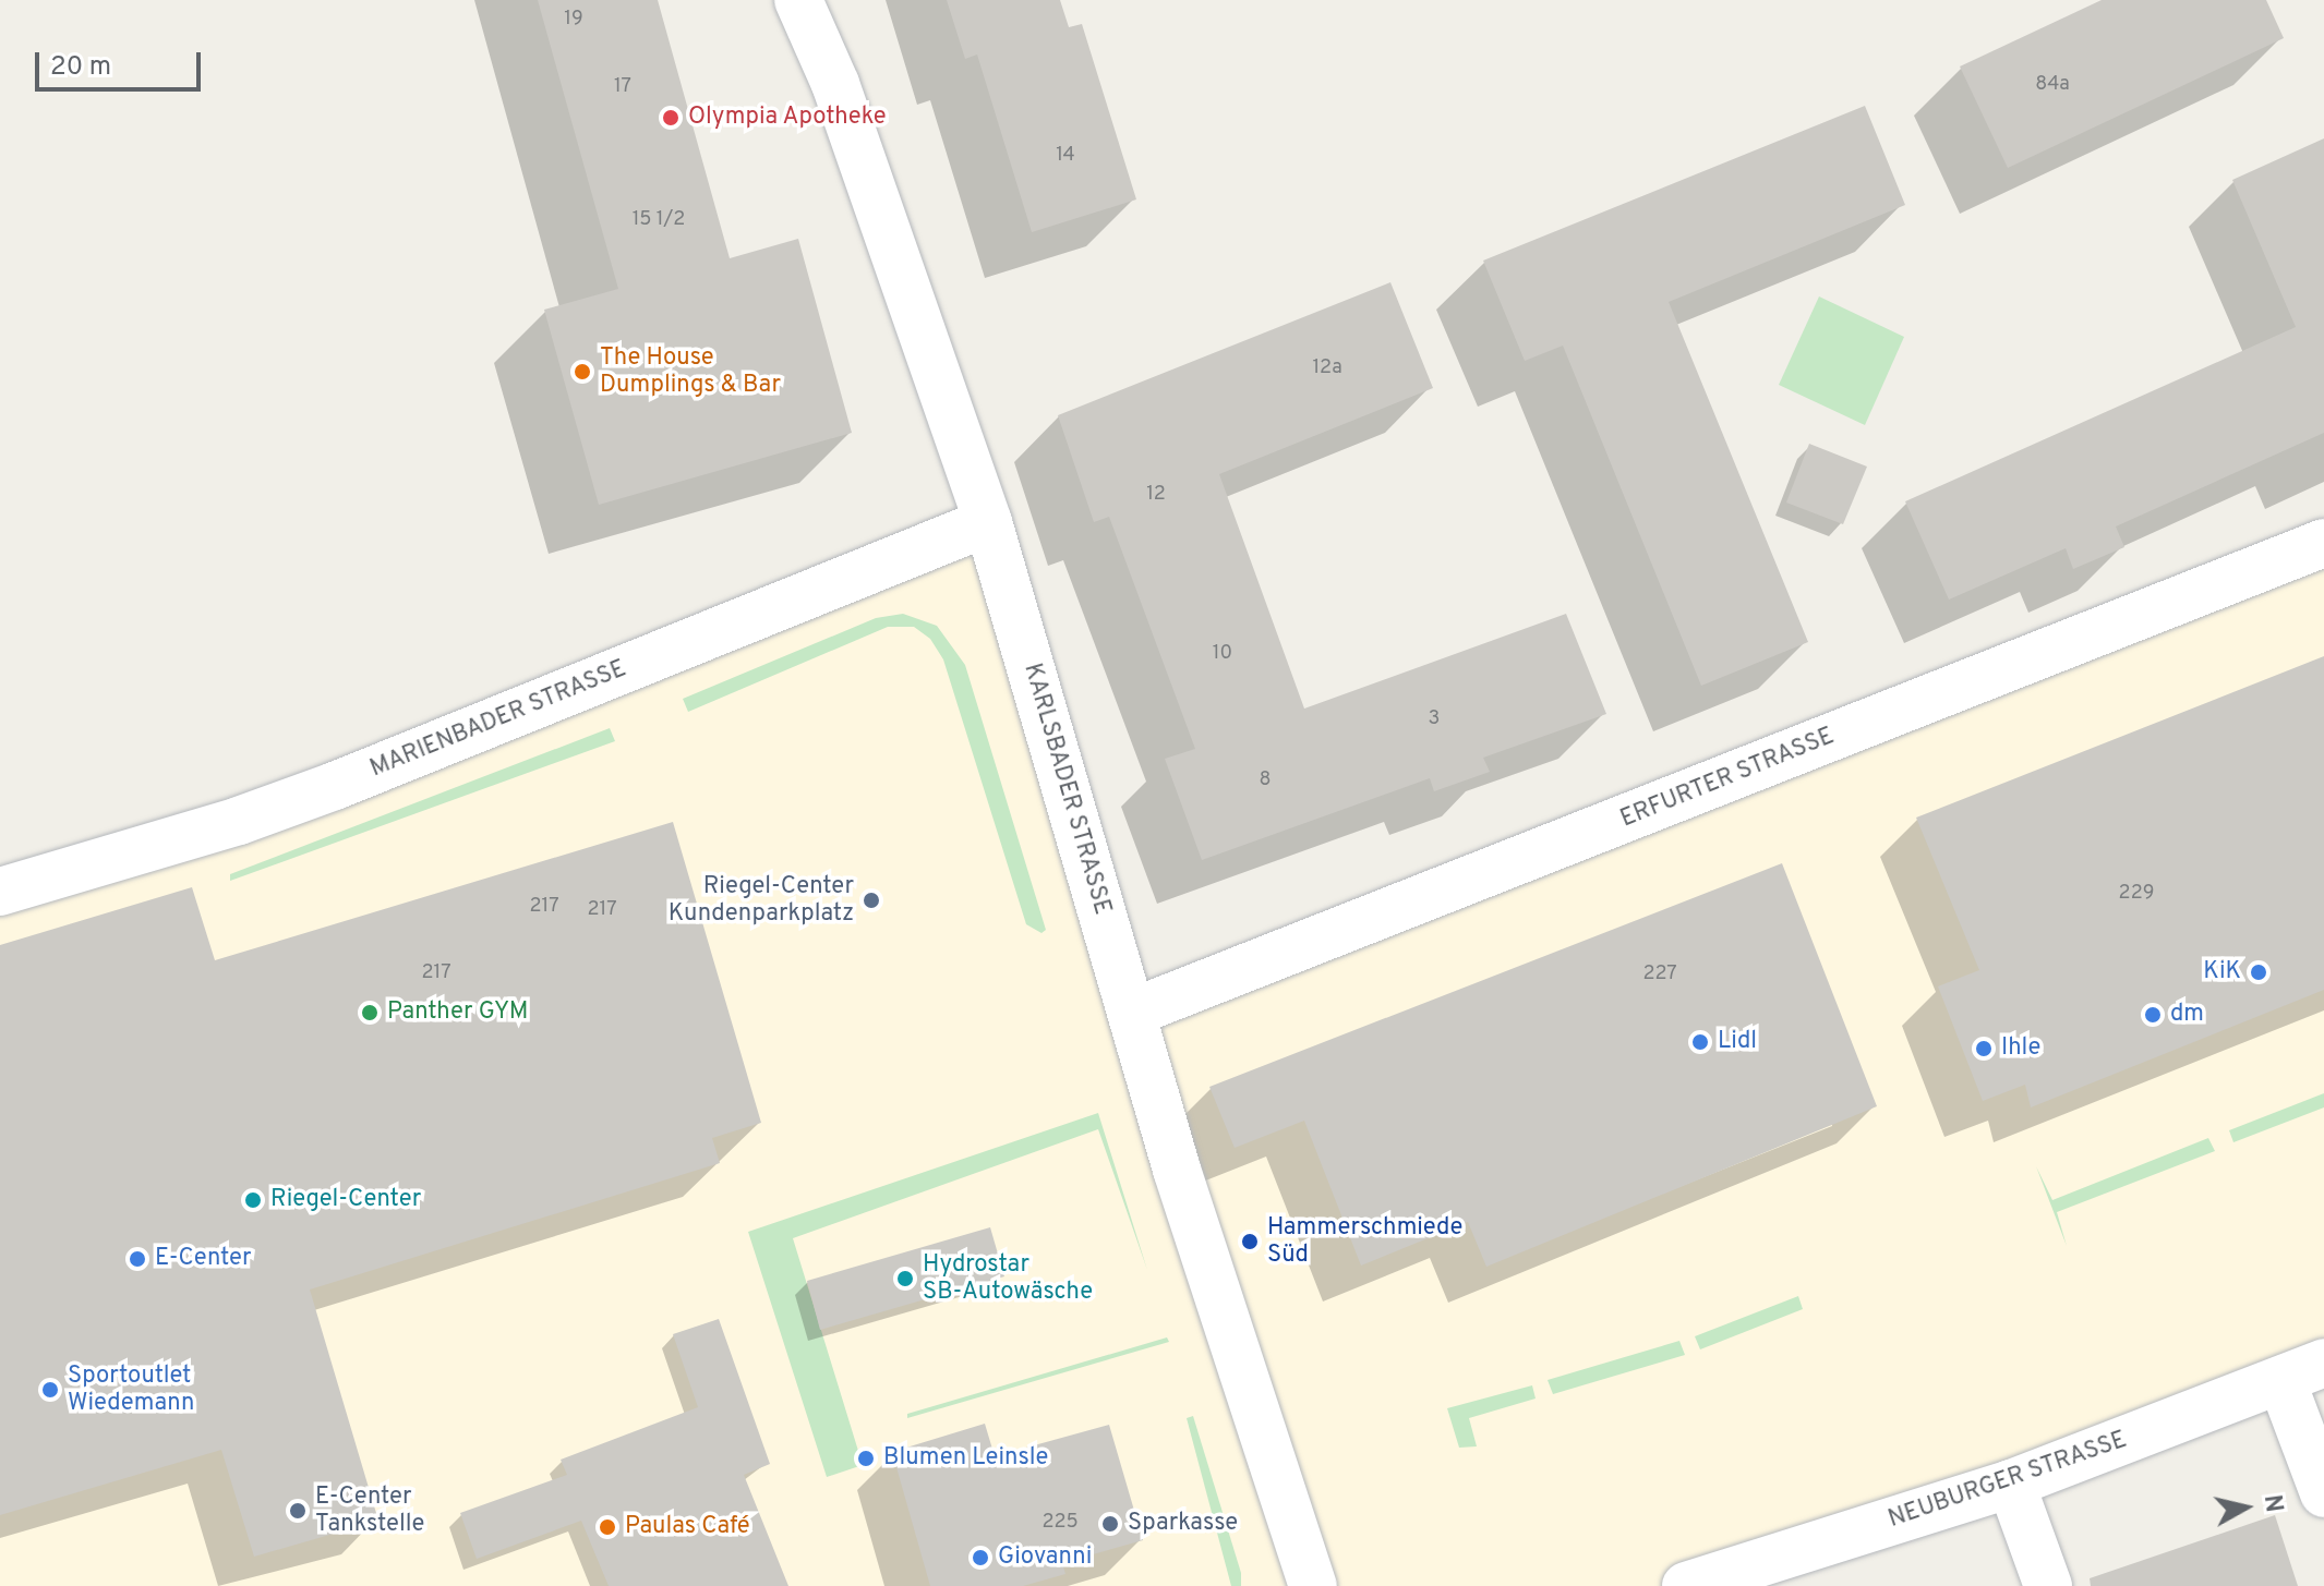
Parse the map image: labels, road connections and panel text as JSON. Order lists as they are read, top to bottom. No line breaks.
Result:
{"streets":{"street":["MARIENBADER STRASSE","ERFURTER STRASSE","KARLSBADER STRASSE","NEUBURGER STRASSE"]},"crossings":[["MARIENBADER STRASSE","KARLSBADER STRASSE"],["ERFURTER STRASSE","KARLSBADER STRASSE"]],"places":["Olympia Apotheke","The House Dumplings & Bar","Riegel-Center Kundenparkplatz","KiK","Panther GYM","dm","Lidl","Ihle","Riegel-Center","Hammerschmiede Süd","E-Center","Hydrostar SB-Autowäsche","Sportoutlet Wiedemann","Blumen Leinsle","E-Center Tankstelle","Sparkasse","Paulas Café","Giovanni"],"house_numbers":["19","84a","17","14","15 1/2","12a","12","10","3","8","229","217","217","217","227","225"],"scale_bar":"20 m","north":"right"}
